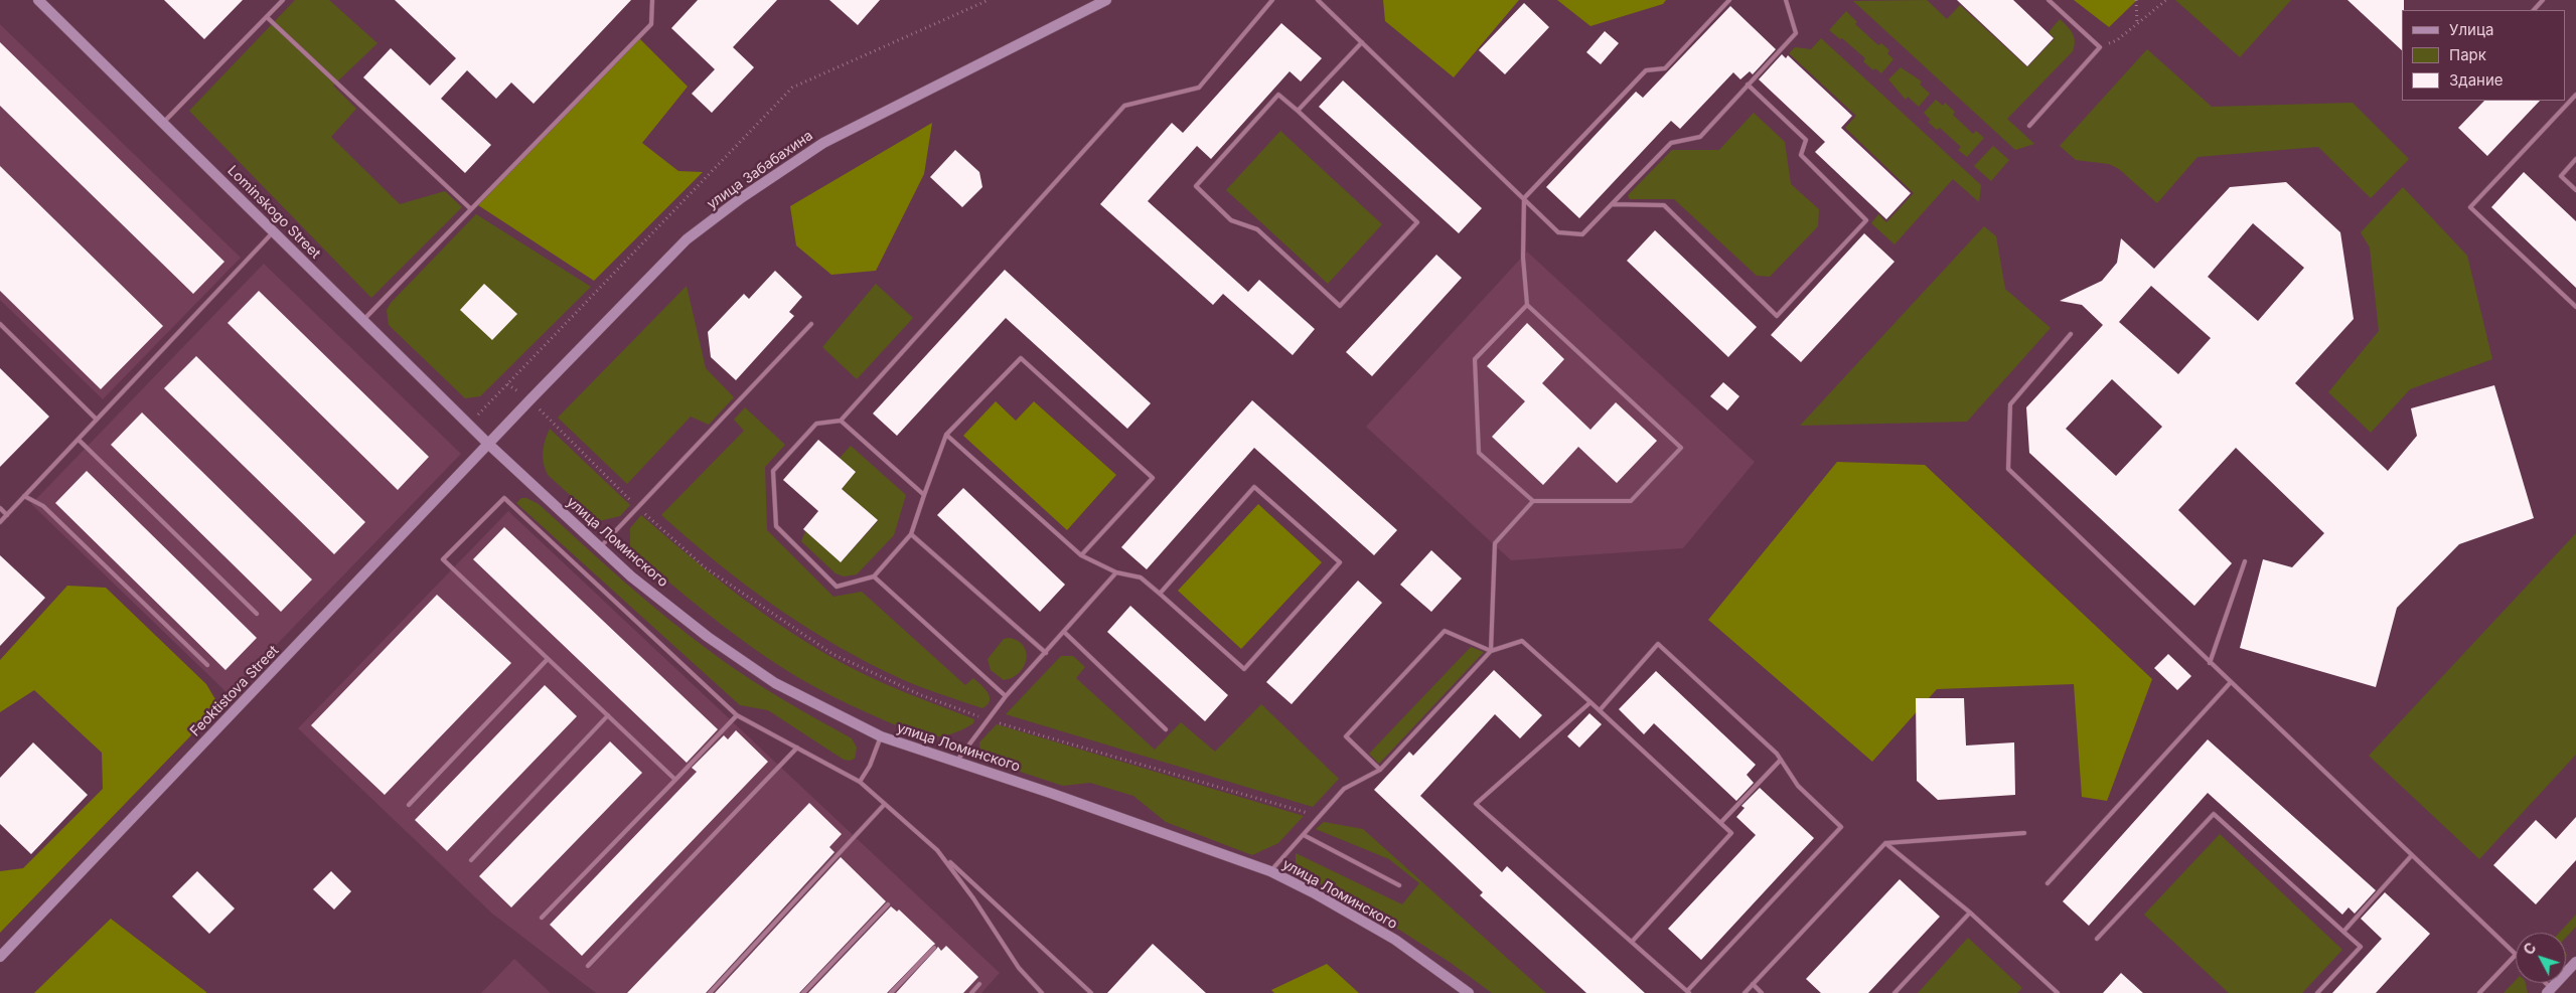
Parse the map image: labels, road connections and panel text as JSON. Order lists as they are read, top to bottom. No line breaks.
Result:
{"streets":{"street":["улица Забабахина","Lominskogo Street","улица Ломинского","Feoktistova Street"]},"crossings":[["улица Забабахина","Lominskogo Street"],["улица Забабахина","улица Ломинского"],["улица Забабахина","Feoktistova Street"],["Lominskogo Street","улица Ломинского"],["Lominskogo Street","Feoktistova Street"],["улица Ломинского","Feoktistova Street"]],"legend":["Улица","Парк","Здание"],"north":"top left"}
